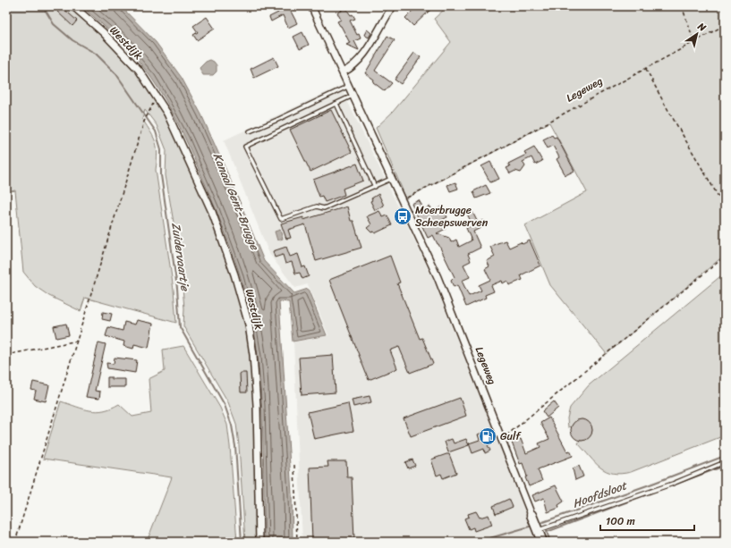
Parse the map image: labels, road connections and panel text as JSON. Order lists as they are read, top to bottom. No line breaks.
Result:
{"streets":{"street":["Westdijk","Legeweg"]},"water":["Kanaal Gent-Brugge","Zuidervaartje","Hoofdsloot"],"places":{"bus stop":["Moerbrugge Scheepswerven"],"fuel station":["Gulf"]},"scale_bar":"100 m","north":"top right"}
